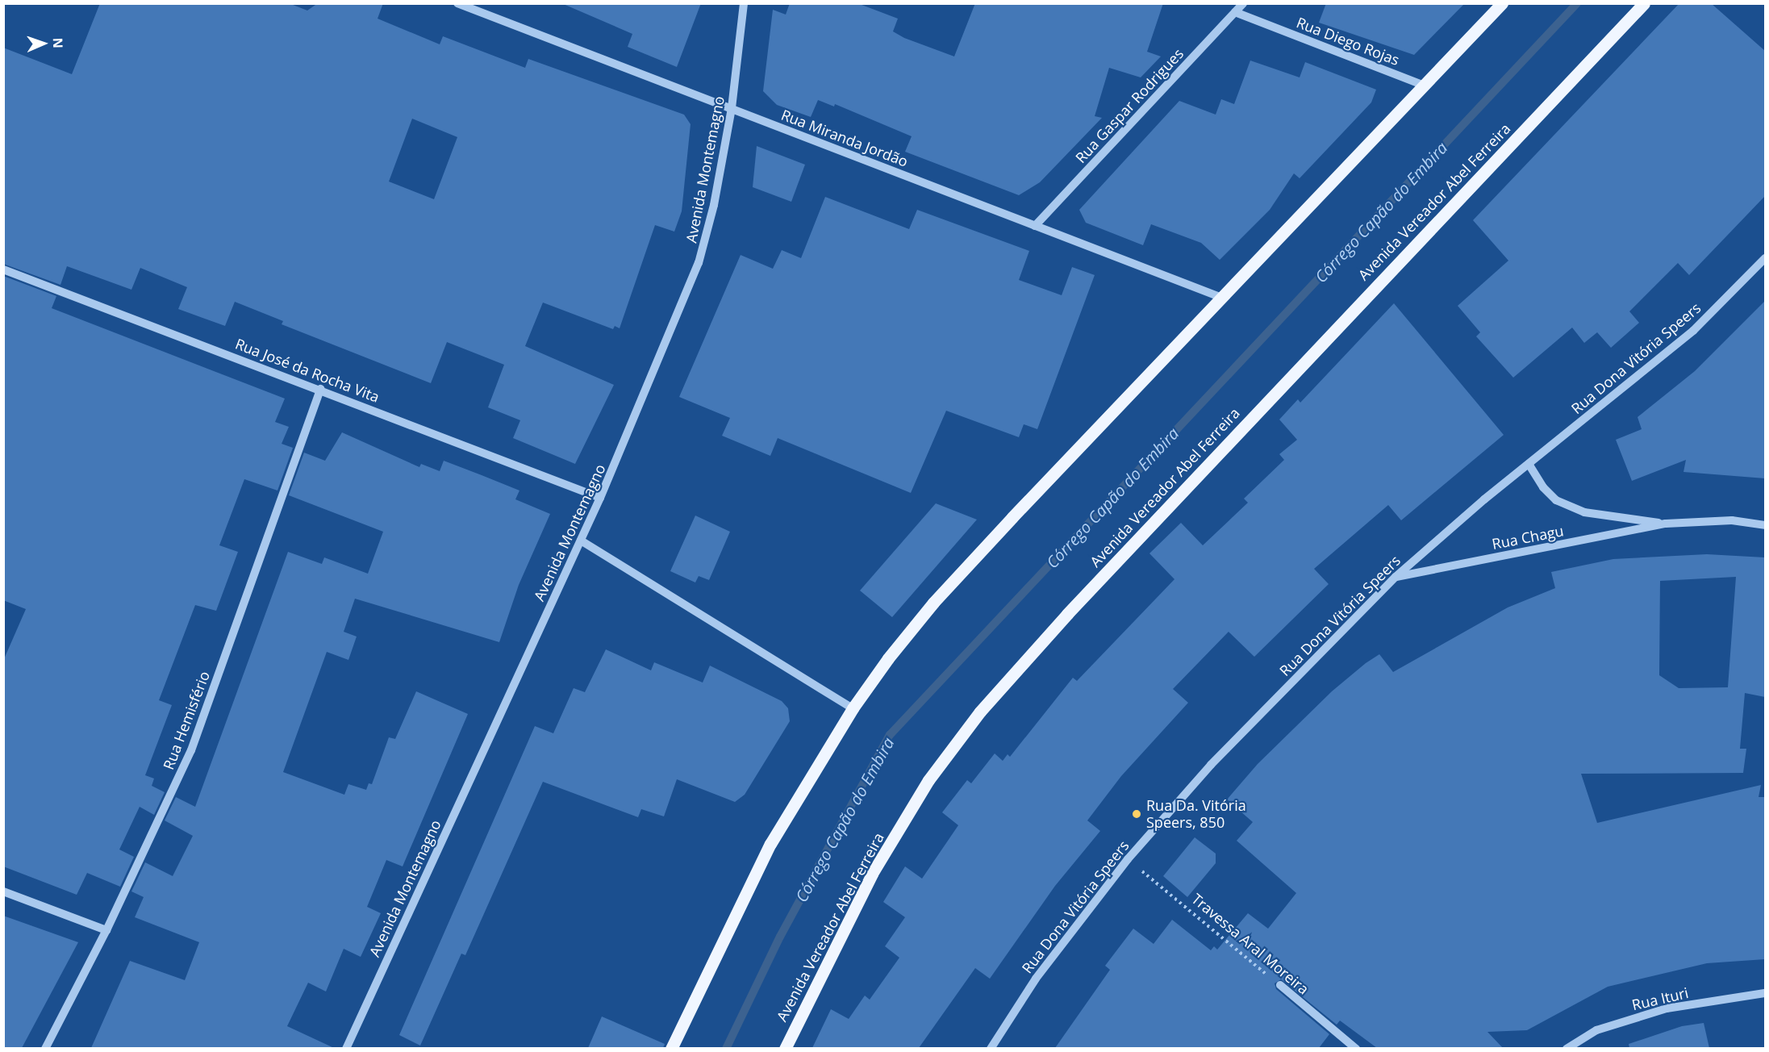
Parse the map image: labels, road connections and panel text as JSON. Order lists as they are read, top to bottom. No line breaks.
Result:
{"streets":{"main road":["Avenida Vereador Abel Ferreira"],"street":["Rua Diego Rojas","Rua Gaspar Rodrigues","Rua Miranda Jordão","Avenida Montemagno","Rua Dona Vitória Speers","Rua José da Rocha Vita","Rua Chagu","Rua Hemisfério","Travessa Aral Moreira","Rua Ituri"]},"crossings":[["Rua Diego Rojas","Rua Gaspar Rodrigues"],["Rua Gaspar Rodrigues","Rua Miranda Jordão"],["Rua Miranda Jordão","Avenida Montemagno"],["Avenida Montemagno","Rua José da Rocha Vita"],["Rua Dona Vitória Speers","Rua Chagu"],["Rua Dona Vitória Speers","Travessa Aral Moreira"],["Rua José da Rocha Vita","Rua Hemisfério"]],"water":["Córrego Capão do Embira"],"places":["Rua Da. Vitória Speers, 850"],"north":"right"}
